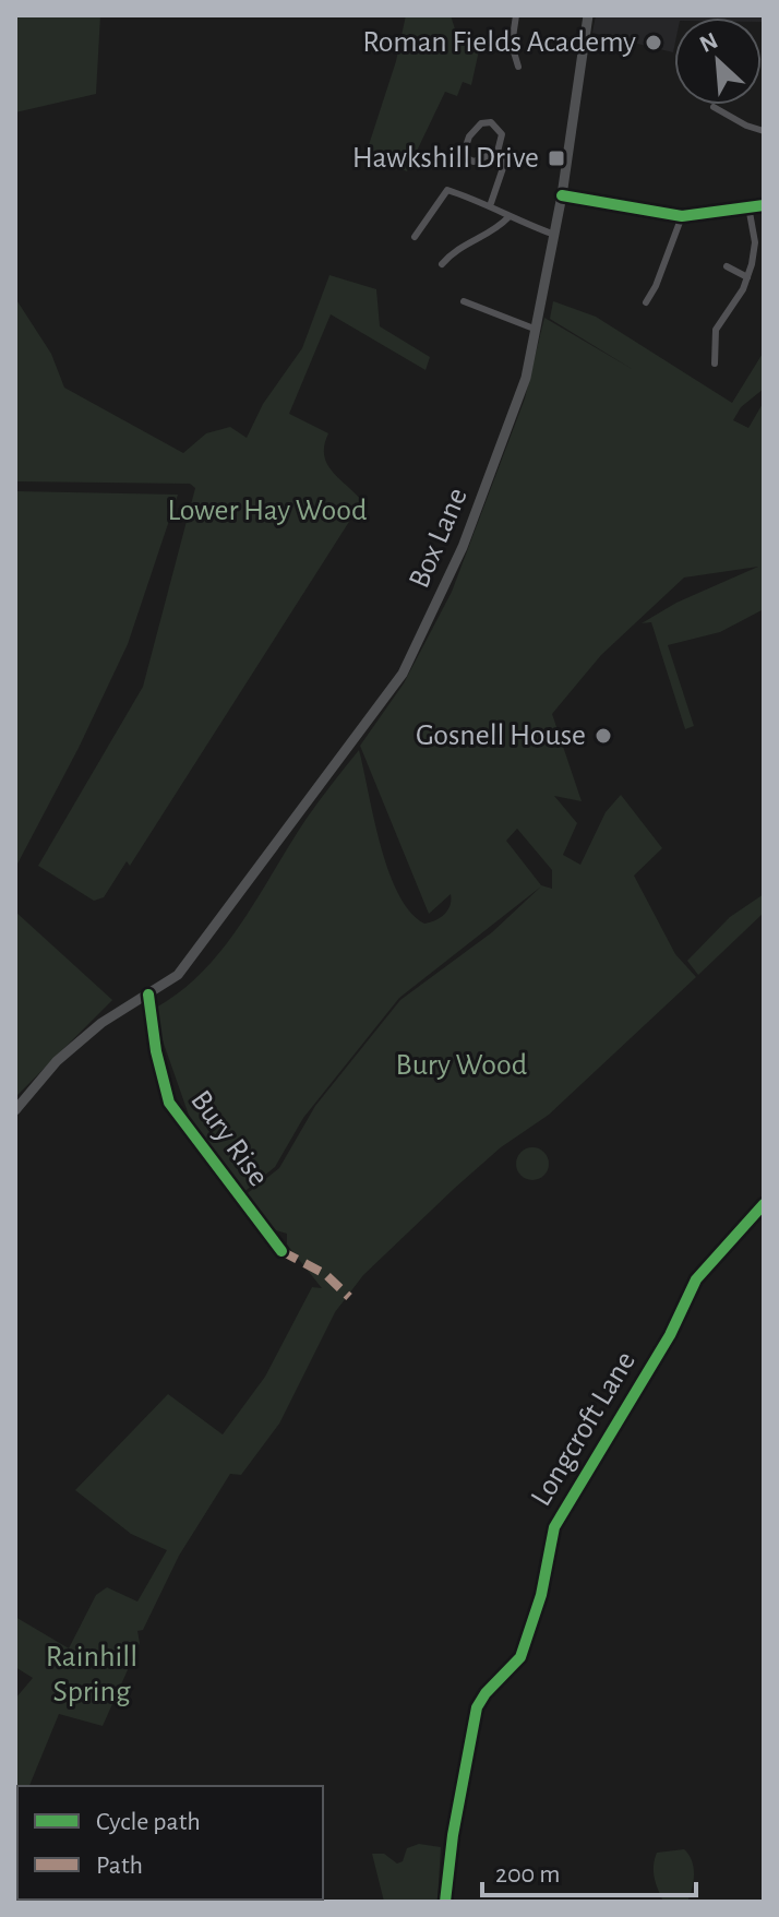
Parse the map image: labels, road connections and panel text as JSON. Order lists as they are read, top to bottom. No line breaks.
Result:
{"streets":{"main road":["Box Lane"],"street":["Bury Rise","Longcroft Lane"]},"crossings":[["Box Lane","Bury Rise"]],"parks":["Lower Hay Wood","Bury Wood","Rainhill Spring"],"places":{"other":["Roman Fields Academy","Gosnell House"],"transit":["Hawkshill Drive"]},"legend":["Cycle path","Path"],"scale_bar":"200 m","north":"top left"}
